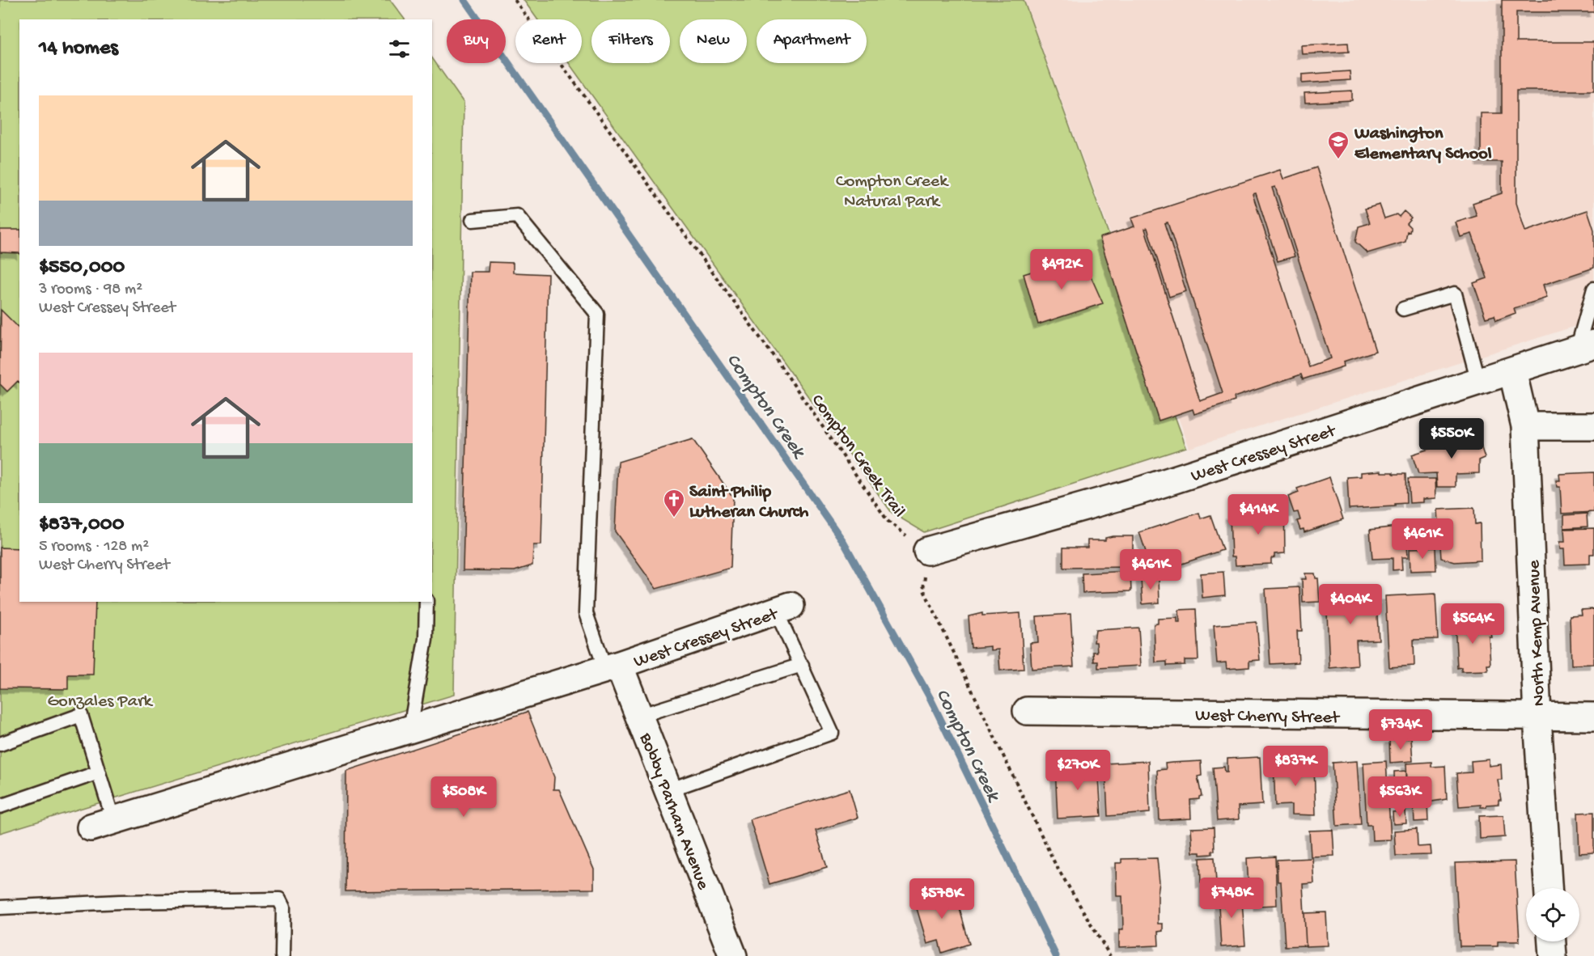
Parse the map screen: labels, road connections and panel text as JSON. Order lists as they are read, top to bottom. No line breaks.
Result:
{"streets":{"street":["West Cressey Street","North Kemp Avenue","West Cherry Street","Bobby Parham Avenue"],"path":["Compton Creek Trail"]},"crossings":[["West Cressey Street","Compton Creek Trail"],["West Cressey Street","North Kemp Avenue"],["West Cressey Street","Bobby Parham Avenue"],["North Kemp Avenue","West Cherry Street"]],"water":["Compton Creek"],"parks":["Compton Creek Natural Park","Gonzales Park"],"places":{"school or university":["Washington Elementary School"],"church":["Saint Philip Lutheran Church"]},"page":{"chip":["Buy","Rent","Filters","New","Apartment"],"heading":"14 homes","list":[{"name":"$550,000","note":"3 rooms · 98 m² · West Cressey Street"},{"name":"$837,000","note":"5 rooms · 128 m² · West Cherry Street"}],"price":["$492K","$550K","$414K","$461K","$461K","$404K","$564K","$734K","$837K","$270K","$508K","$563K","$748K","$578K"]}}
